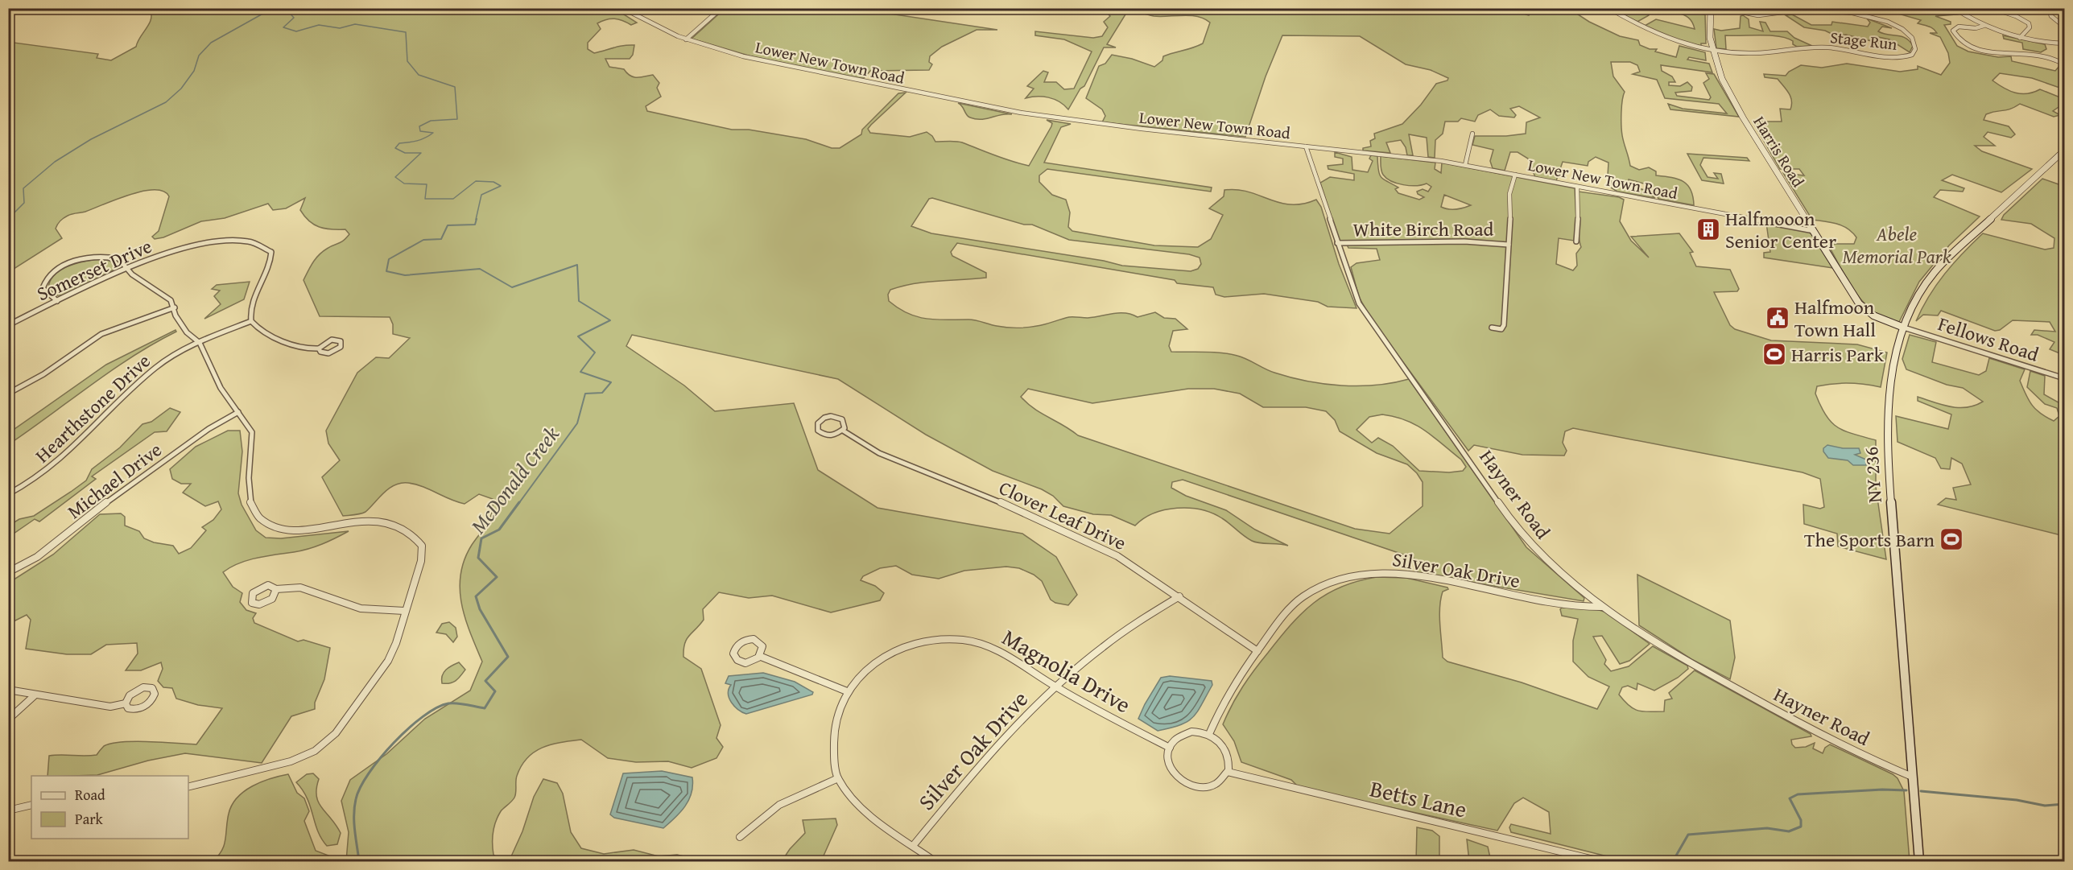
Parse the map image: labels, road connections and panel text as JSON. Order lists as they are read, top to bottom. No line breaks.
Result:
{"streets":{"main road":["Harris Road","NY 236"],"street":["Stage Run","Lower New Town Road","White Birch Road","Somerset Drive","Fellows Road","Hearthstone Drive","Michael Drive","Hayner Road","Clover Leaf Drive","Silver Oak Drive","Magnolia Drive","Betts Lane"]},"crossings":[["Stage Run","Harris Road"],["Lower New Town Road","Harris Road"],["Lower New Town Road","Hayner Road"],["Harris Road","Fellows Road"],["Harris Road","NY 236"],["White Birch Road","Hayner Road"],["Somerset Drive","Hearthstone Drive"],["Fellows Road","NY 236"],["NY 236","Hayner Road"],["Hayner Road","Silver Oak Drive"],["Clover Leaf Drive","Silver Oak Drive"],["Silver Oak Drive","Magnolia Drive"],["Silver Oak Drive","Betts Lane"],["Magnolia Drive","Betts Lane"]],"water":["McDonald Creek"],"parks":["Abele Memorial Park"],"places":{"building":["Halfmooon Senior Center"],"public building":["Halfmoon Town Hall"],"sports":["Harris Park","The Sports Barn"]},"legend":["Road","Park"]}
